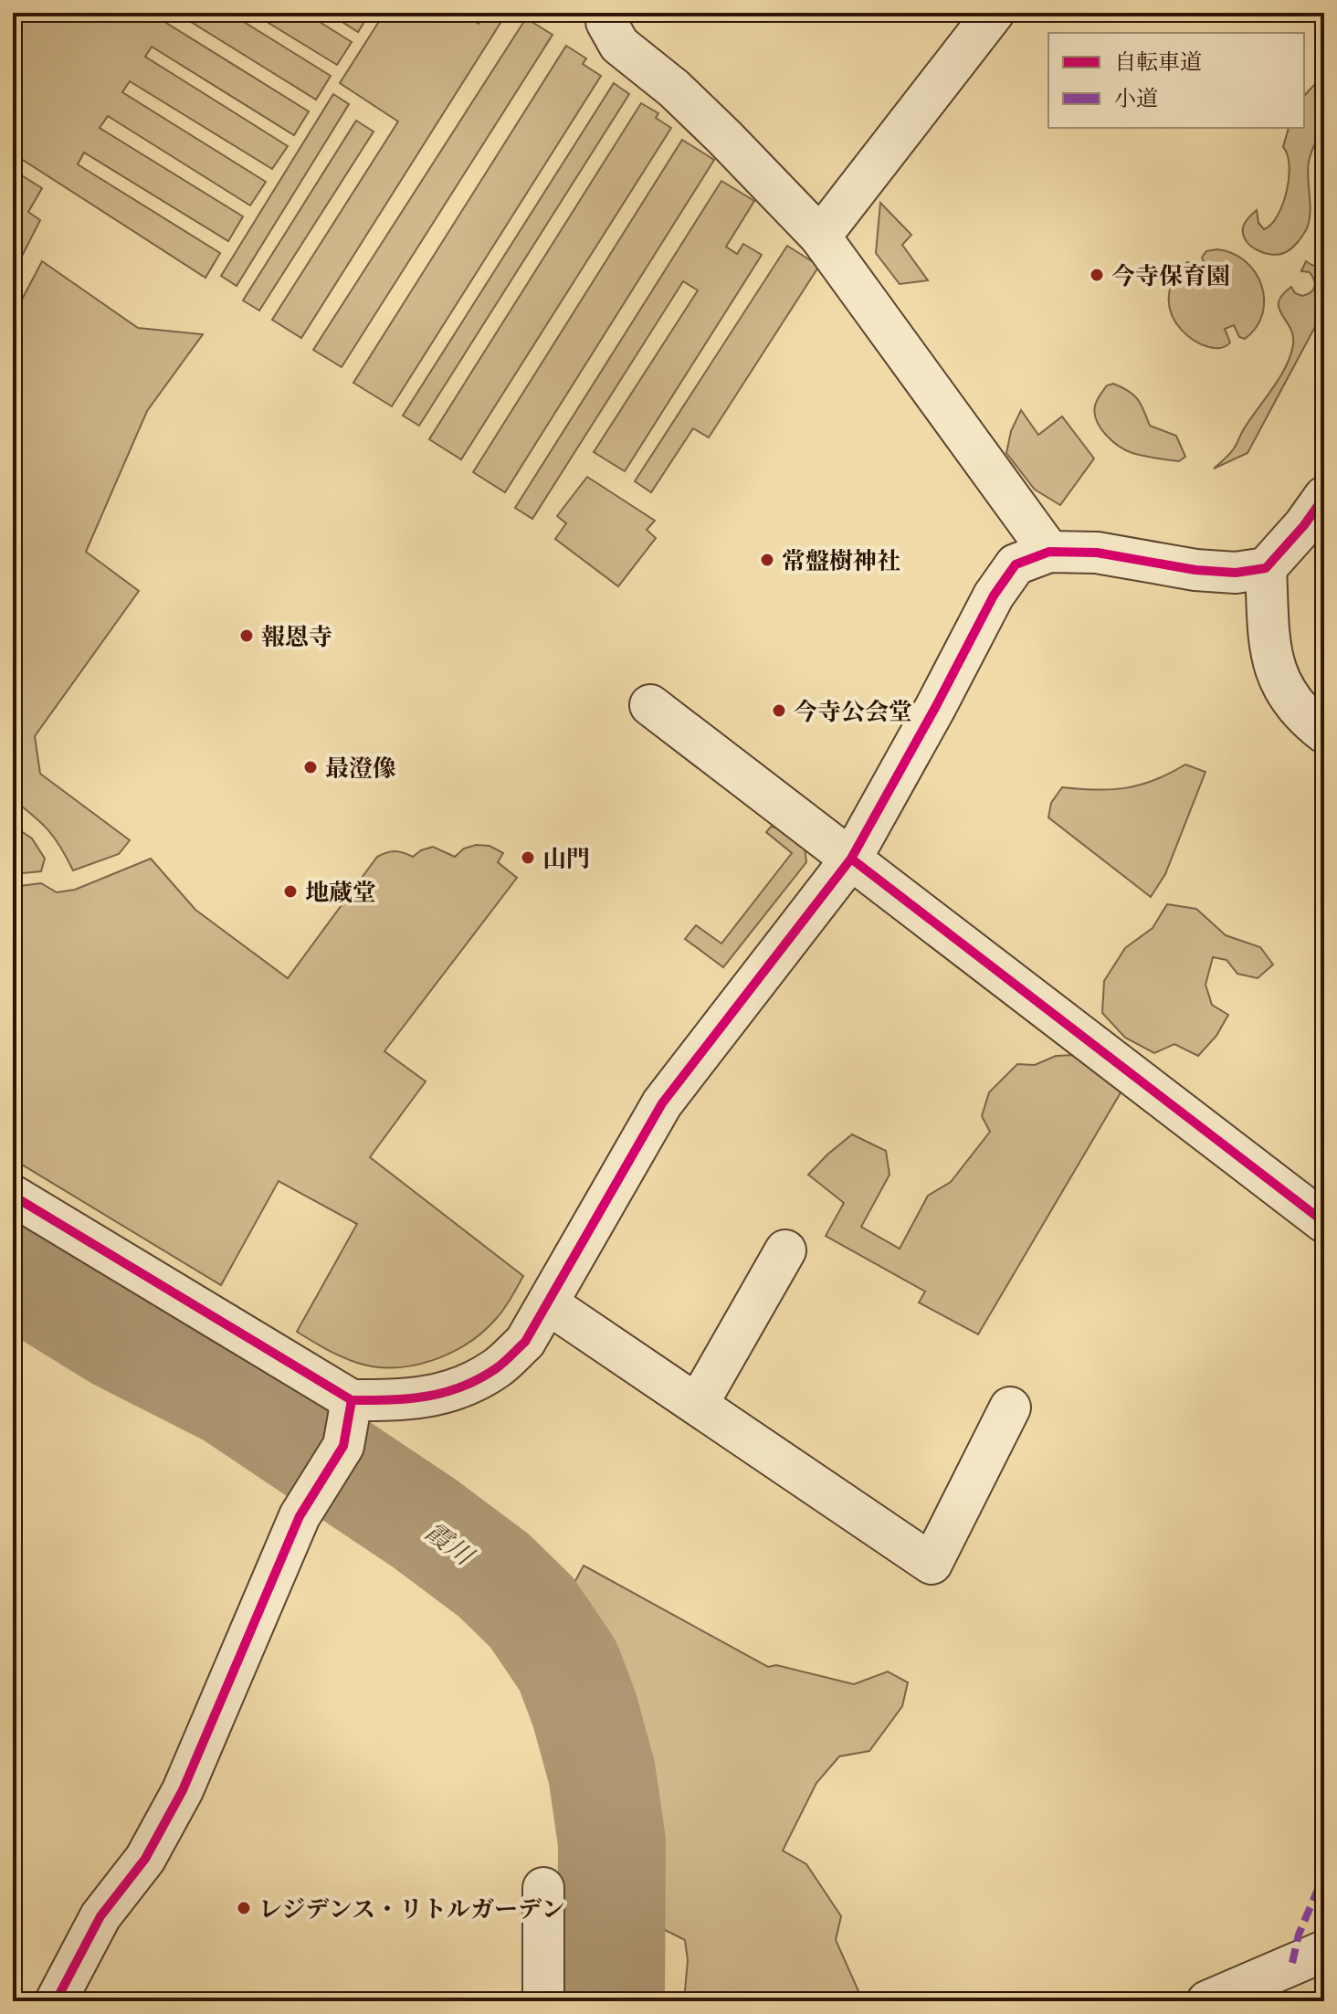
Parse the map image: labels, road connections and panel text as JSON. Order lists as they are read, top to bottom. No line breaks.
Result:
{"water":["霞川"],"places":["今寺保育園","常盤樹神社","報恩寺","今寺公会堂","最澄像","山門","地蔵堂","レジデンス・リトルガーデン"],"legend":["自転車道","小道"]}
